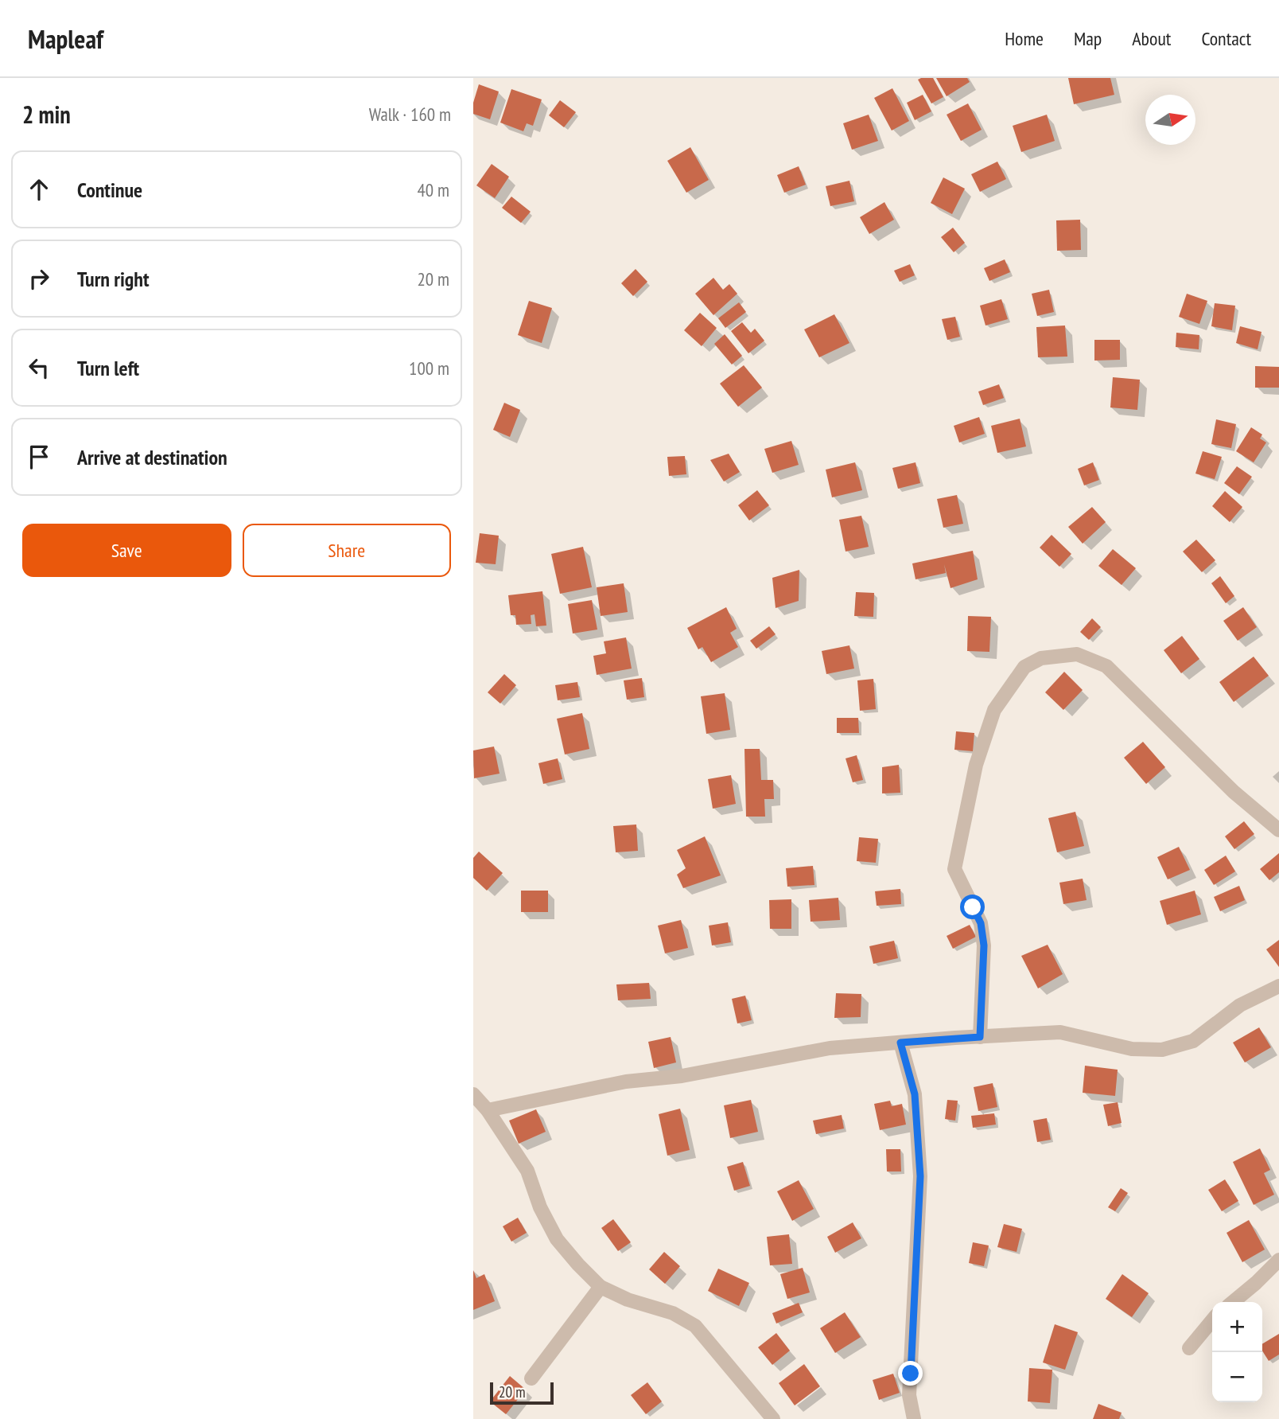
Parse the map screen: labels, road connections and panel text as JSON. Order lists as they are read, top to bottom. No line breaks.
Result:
{"scale_bar":"20 m","north":"right","page":{"header":"Mapleaf","nav":["Home","Map","About","Contact"],"heading":["2 min","Walk · 160 m"],"list":[["Continue","40 m"],["Turn right","20 m"],["Turn left","100 m"],"Arrive at destination"],"buttons":["Save","Share"],"map_buttons":["+","−"],"scale":"20 m"}}
